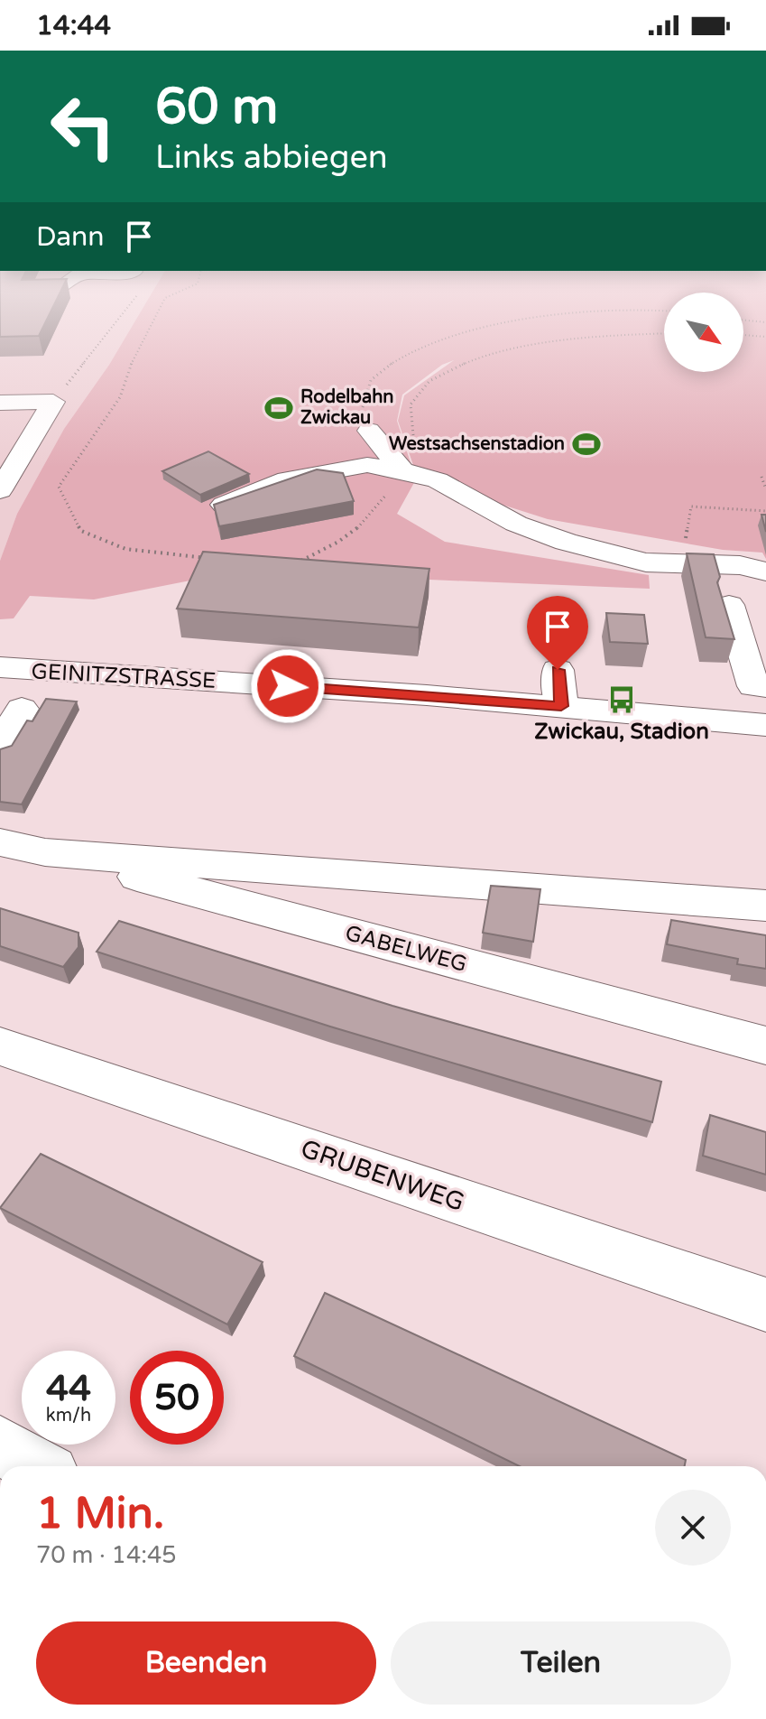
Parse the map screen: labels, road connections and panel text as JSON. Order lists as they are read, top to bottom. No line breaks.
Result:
{"streets":{"street":["GEINITZSTRASSE","GABELWEG","GRUBENWEG"]},"places":{"sports":["Rodelbahn Zwickau","Westsachsenstadion"],"bus stop":["Zwickau, Stadion"]},"north":"bottom right","page":{"status":"14:44","turn":["60 m","Links abbiegen"],"then":"Dann","speed":"44 km/h","limit":"50","heading":["1 Min.","70 m · 14:45"],"buttons":["Beenden","Teilen"]}}
